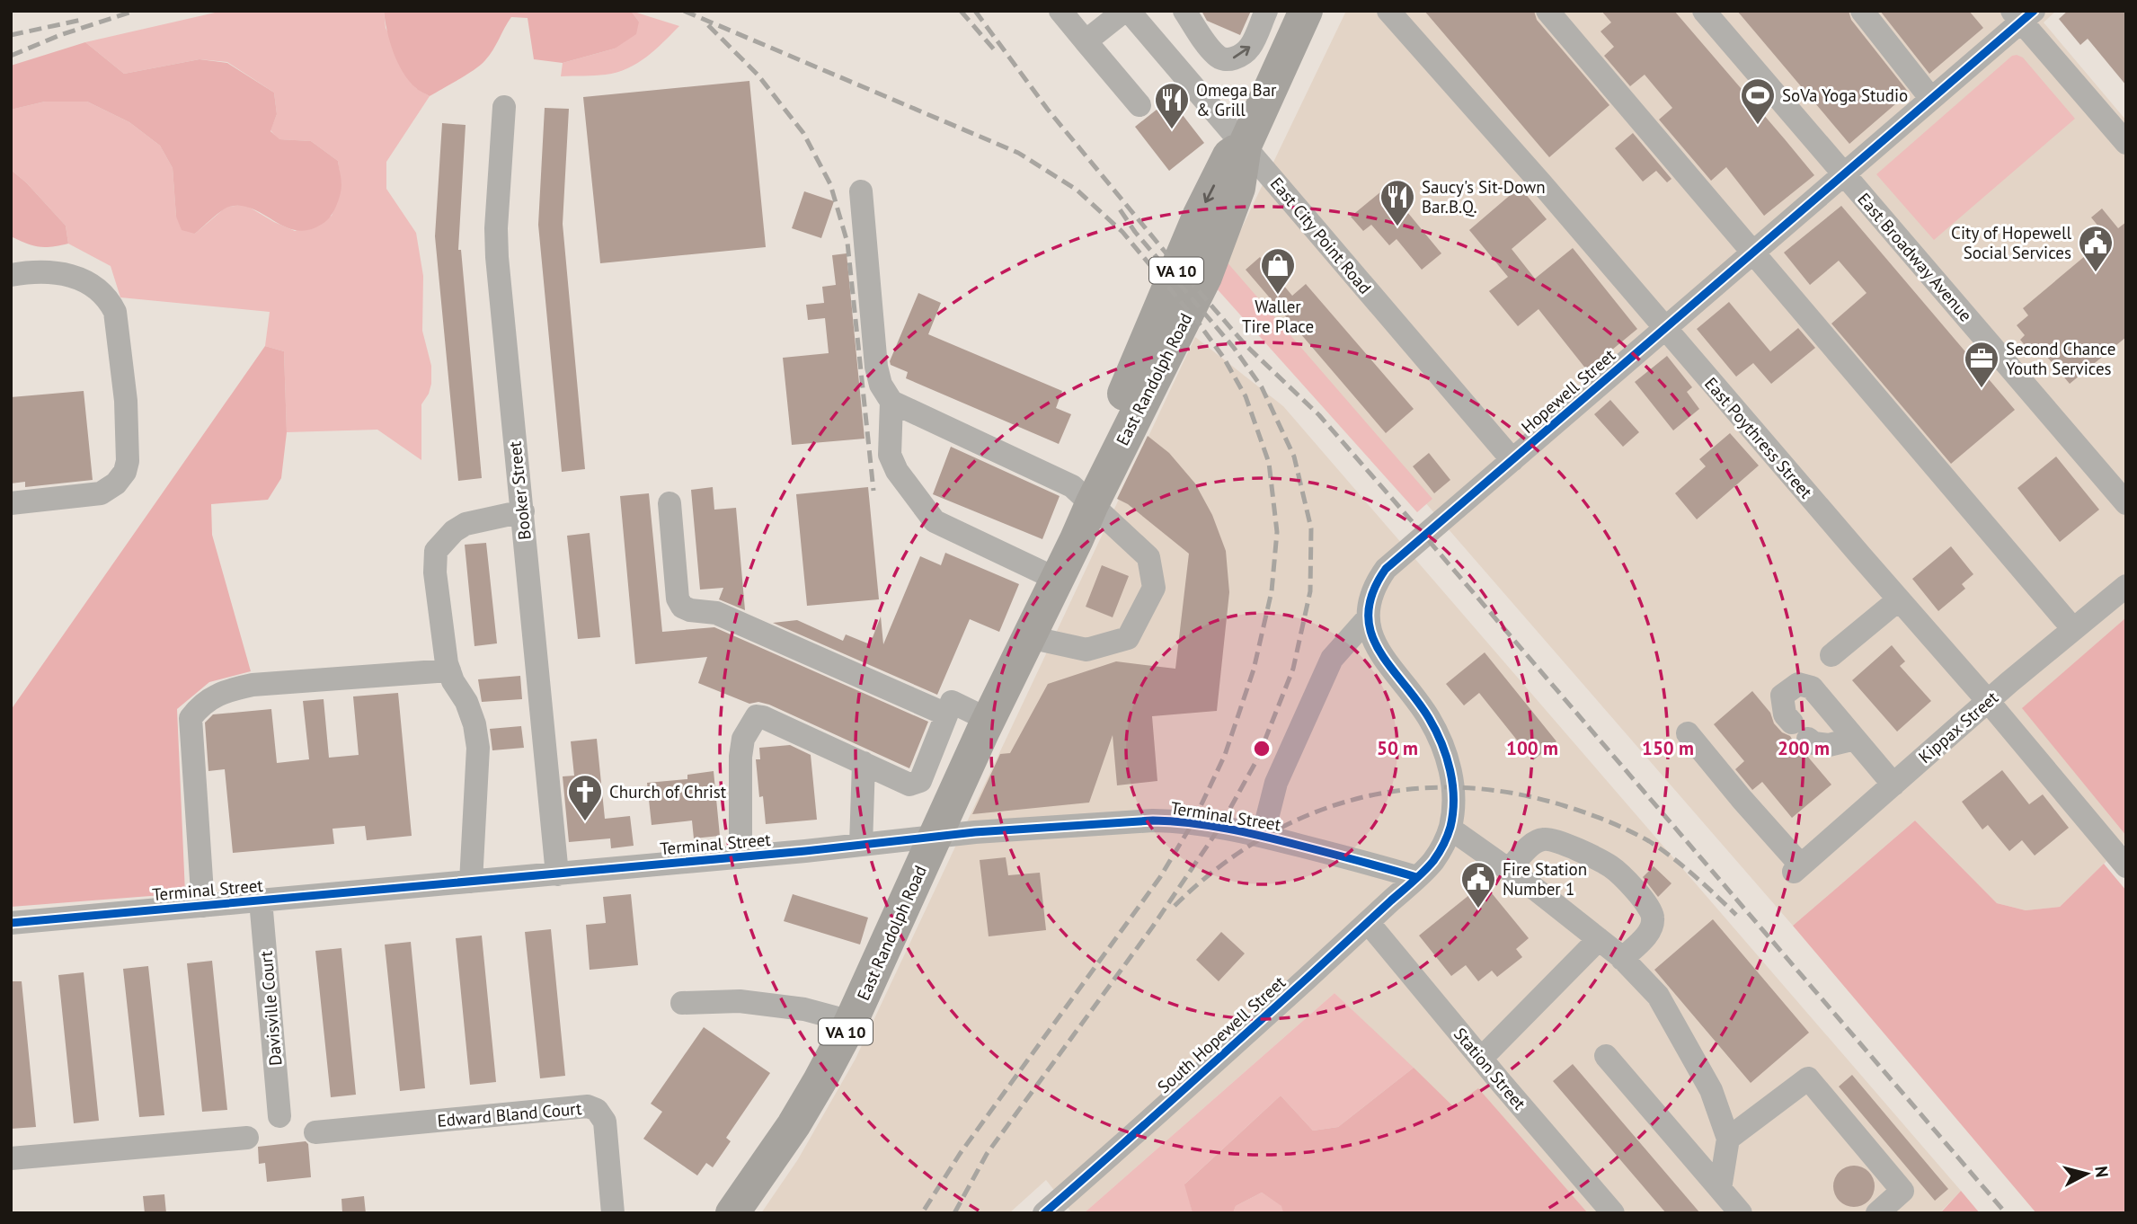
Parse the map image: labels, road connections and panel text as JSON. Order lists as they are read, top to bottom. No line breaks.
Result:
{"streets":{"highway":["VA 10","East Randolph Road"],"street":["East City Point Road","East Broadway Avenue","Hopewell Street","East Poythress Street","Booker Street","Kippax Street","Terminal Street","Davisville Court","South Hopewell Street","Station Street","Edward Bland Court"]},"crossings":[["East City Point Road","East Randolph Road"],["East City Point Road","Hopewell Street"],["East Broadway Avenue","Hopewell Street"],["East Randolph Road","Terminal Street"],["Hopewell Street","East Poythress Street"],["East Poythress Street","Kippax Street"],["Booker Street","Terminal Street"],["Terminal Street","Davisville Court"],["Terminal Street","South Hopewell Street"],["South Hopewell Street","Station Street"]],"places":{"sports":["SoVa Yoga Studio"],"restaurant":["Omega Bar & Grill","Saucy's Sit-Down Bar.B.Q."],"public building":["City of Hopewell Social Services","Fire Station Number 1"],"shop":["Waller Tire Place"],"office":["Second Chance Youth Services"],"church":["Church of Christ"]},"north":"right","rings":["50 m","100 m","150 m","200 m"]}
